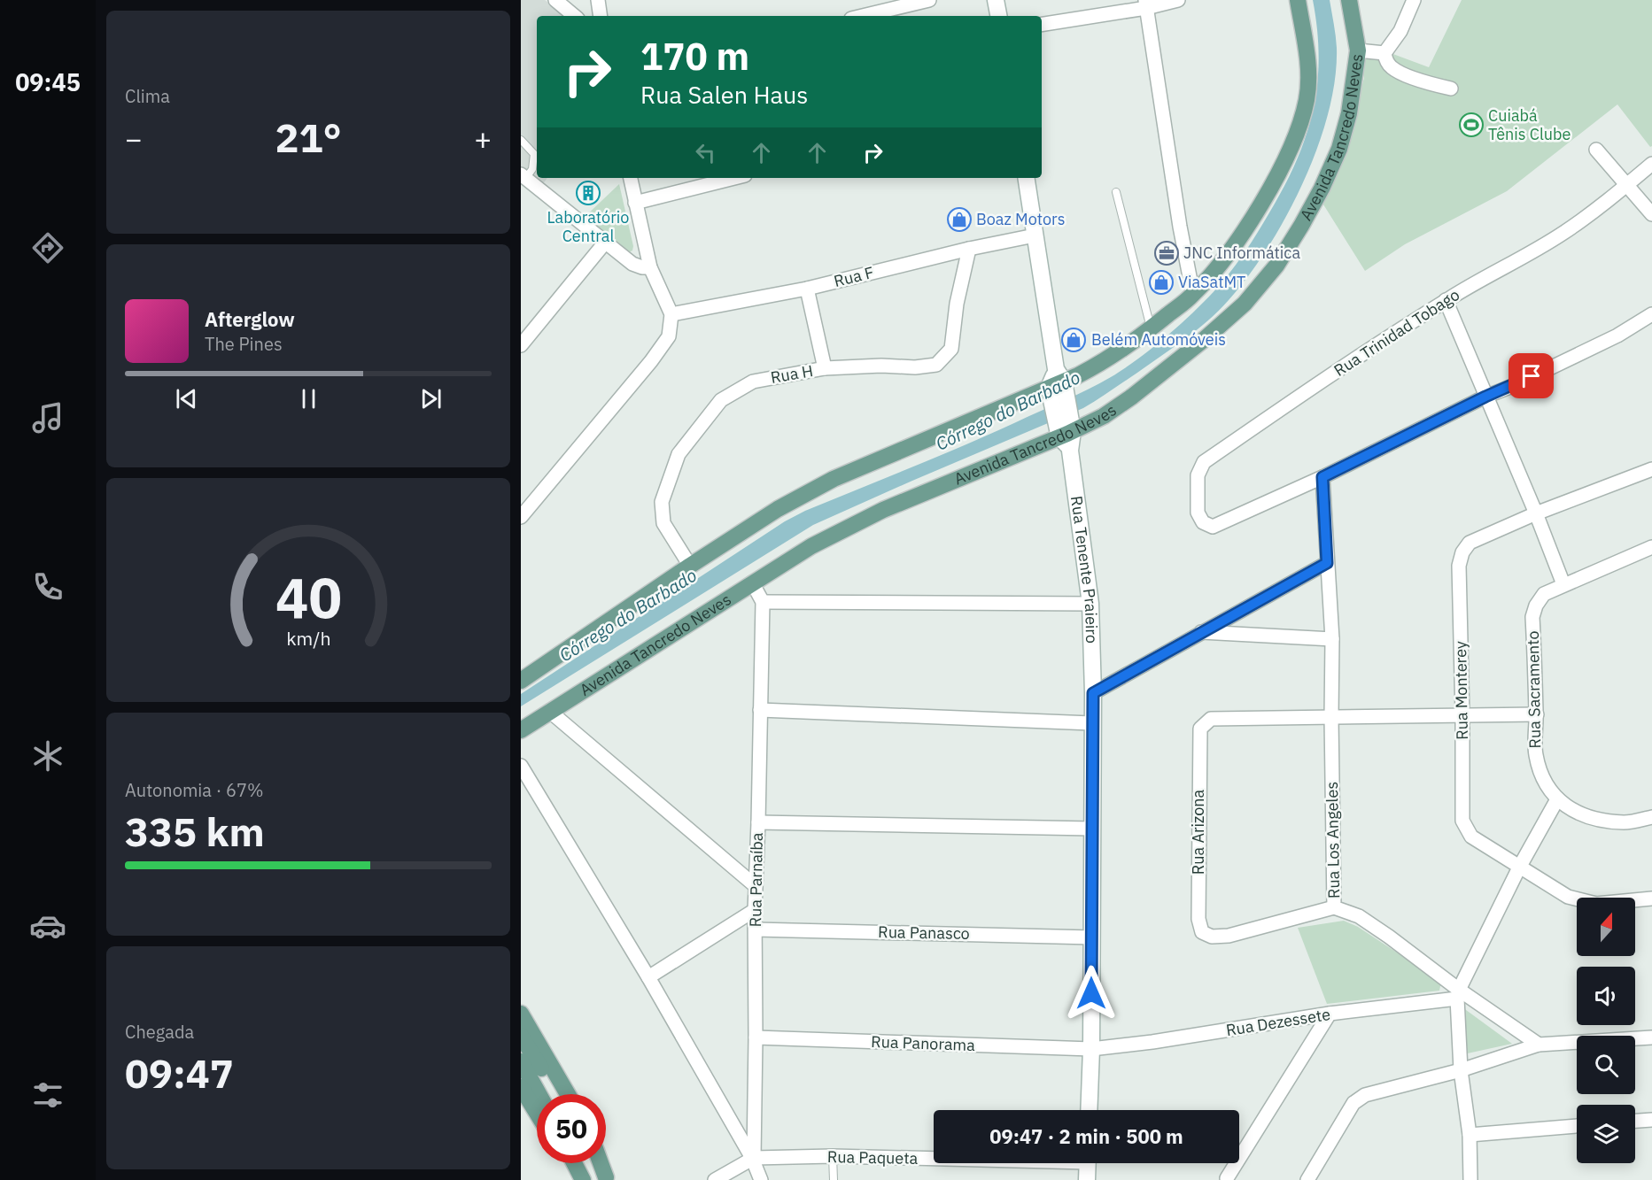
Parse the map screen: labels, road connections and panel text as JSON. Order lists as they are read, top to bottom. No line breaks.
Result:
{"streets":{"main road":["Avenida Tancredo Neves","Rua Tenente Praieiro"],"street":["Rua F","Rua Trinidad Tobago","Rua H","Rua Sacramento","Rua Monterey","Rua Arizona","Rua Los Angeles","Rua Parnaíba","Rua Panasco","Rua Dezessete","Rua Panorama","Rua Paqueta"]},"crossings":[["Avenida Tancredo Neves","Rua H"],["Avenida Tancredo Neves","Rua Tenente Praieiro"],["Rua F","Rua H"],["Rua F","Rua Tenente Praieiro"],["Rua Trinidad Tobago","Rua Los Angeles"],["Rua Tenente Praieiro","Rua Panasco"],["Rua Tenente Praieiro","Rua Dezessete"],["Rua Tenente Praieiro","Rua Panorama"],["Rua Arizona","Rua Los Angeles"],["Rua Los Angeles","Rua Dezessete"],["Rua Parnaíba","Rua Panasco"],["Rua Parnaíba","Rua Panorama"],["Rua Parnaíba","Rua Paqueta"],["Rua Dezessete","Rua Panorama"]],"water":["Córrego do Barbado"],"places":{"sports":["Cuiabá Tênis Clube"],"building":["Laboratório Central"],"shop":["Boaz Motors","ViaSatMT","Belém Automóveis"],"office":["JNC Informática"]},"north":"top","page":{"tabs":"09:45","tile":["Clima",["Autonomia · 67%","335 km"],["Chegada","09:47"]],"turn":["170 m","Rua Salen Haus"],"heat":["−","21°","+"],"song":["Afterglow","The Pines"],"limit":"50","trip":"09:47 · 2 min · 500 m","gauge":["40","km/h"]}}
